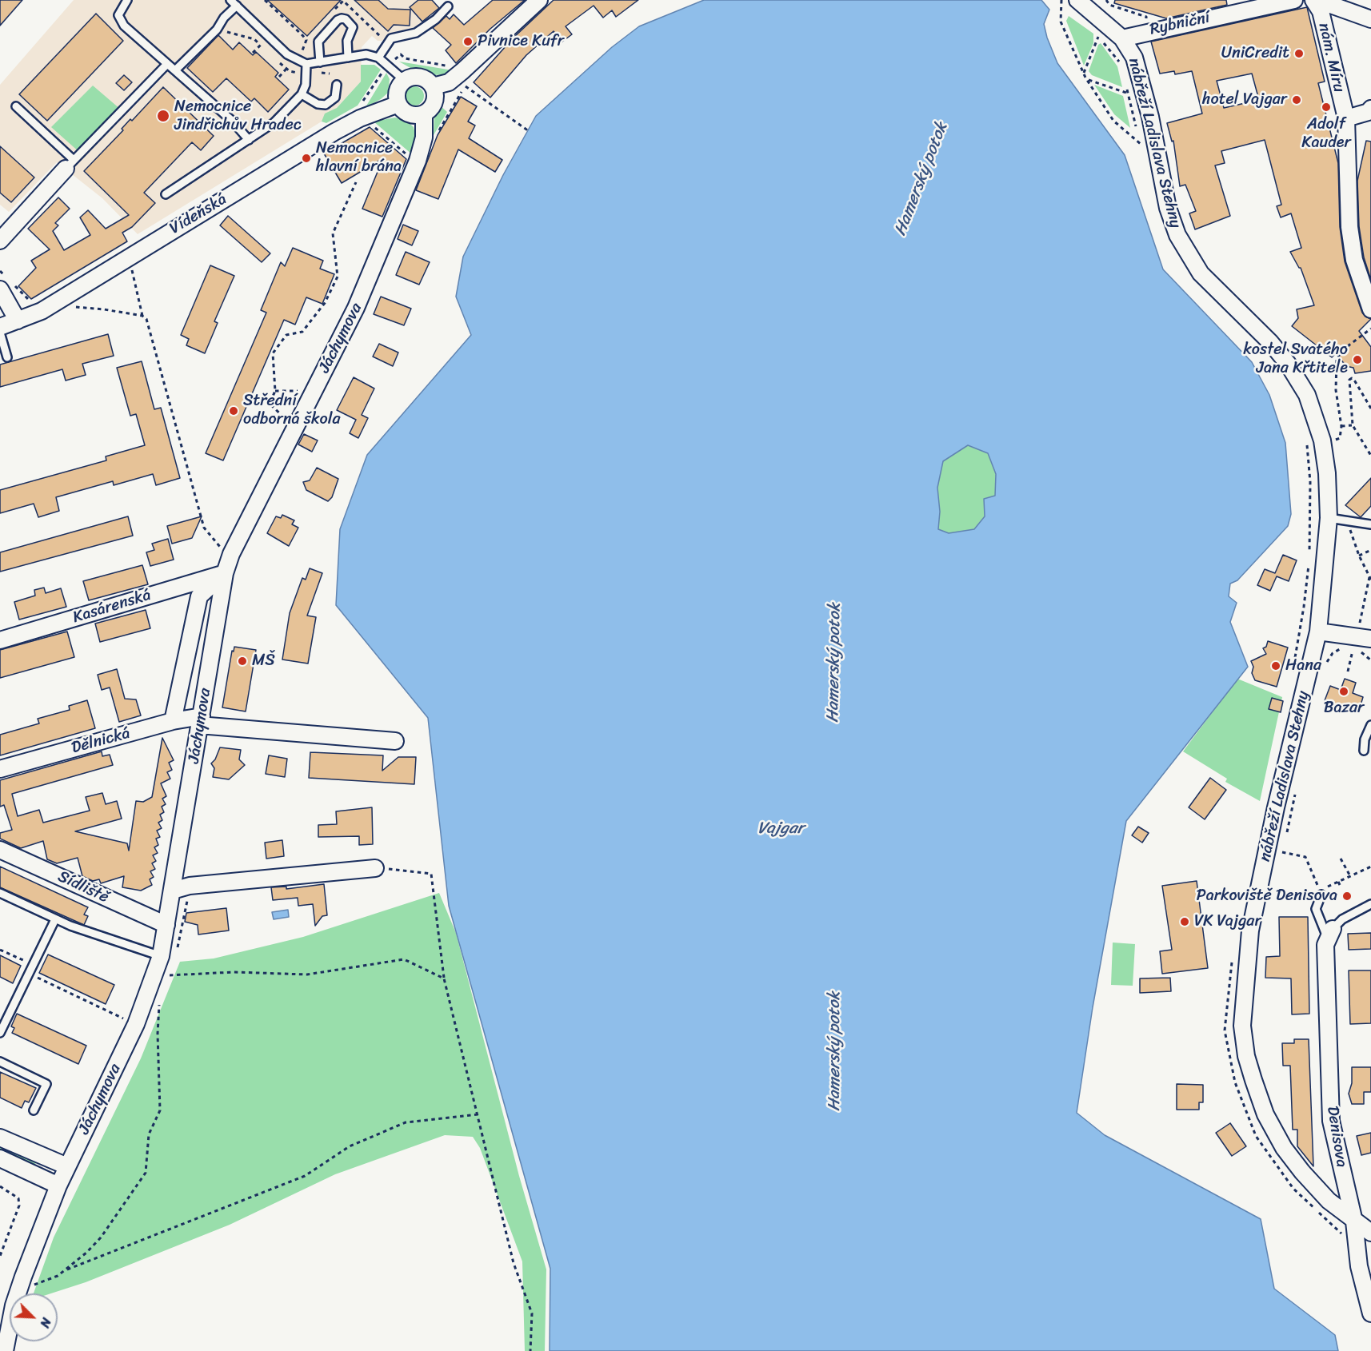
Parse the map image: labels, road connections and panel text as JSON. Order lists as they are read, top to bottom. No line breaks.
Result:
{"streets":{"street":["Rybniční","nám. Míru","nábřeží Ladislava Stehny","Vídeňská","Jáchymova","Kasárenská","Dělnická","Sídliště","Denisova"]},"crossings":[["Rybniční","nábřeží Ladislava Stehny"],["nábřeží Ladislava Stehny","Denisova"],["Vídeňská","Jáchymova"],["Jáchymova","Kasárenská"],["Jáchymova","Dělnická"],["Jáchymova","Sídliště"]],"water":["Hamerský potok","Vajgar"],"places":["Pivnice Kufr","UniCredit","hotel Vajgar","Adolf Kauder","Nemocnice Jindřichův Hradec","Nemocnice hlavní brána","kostel Svatého Jana Křtitele","Střední odborná škola","MŠ","Hana","Bazar","Parkoviště Denisova","VK Vajgar"],"north":"bottom right"}
